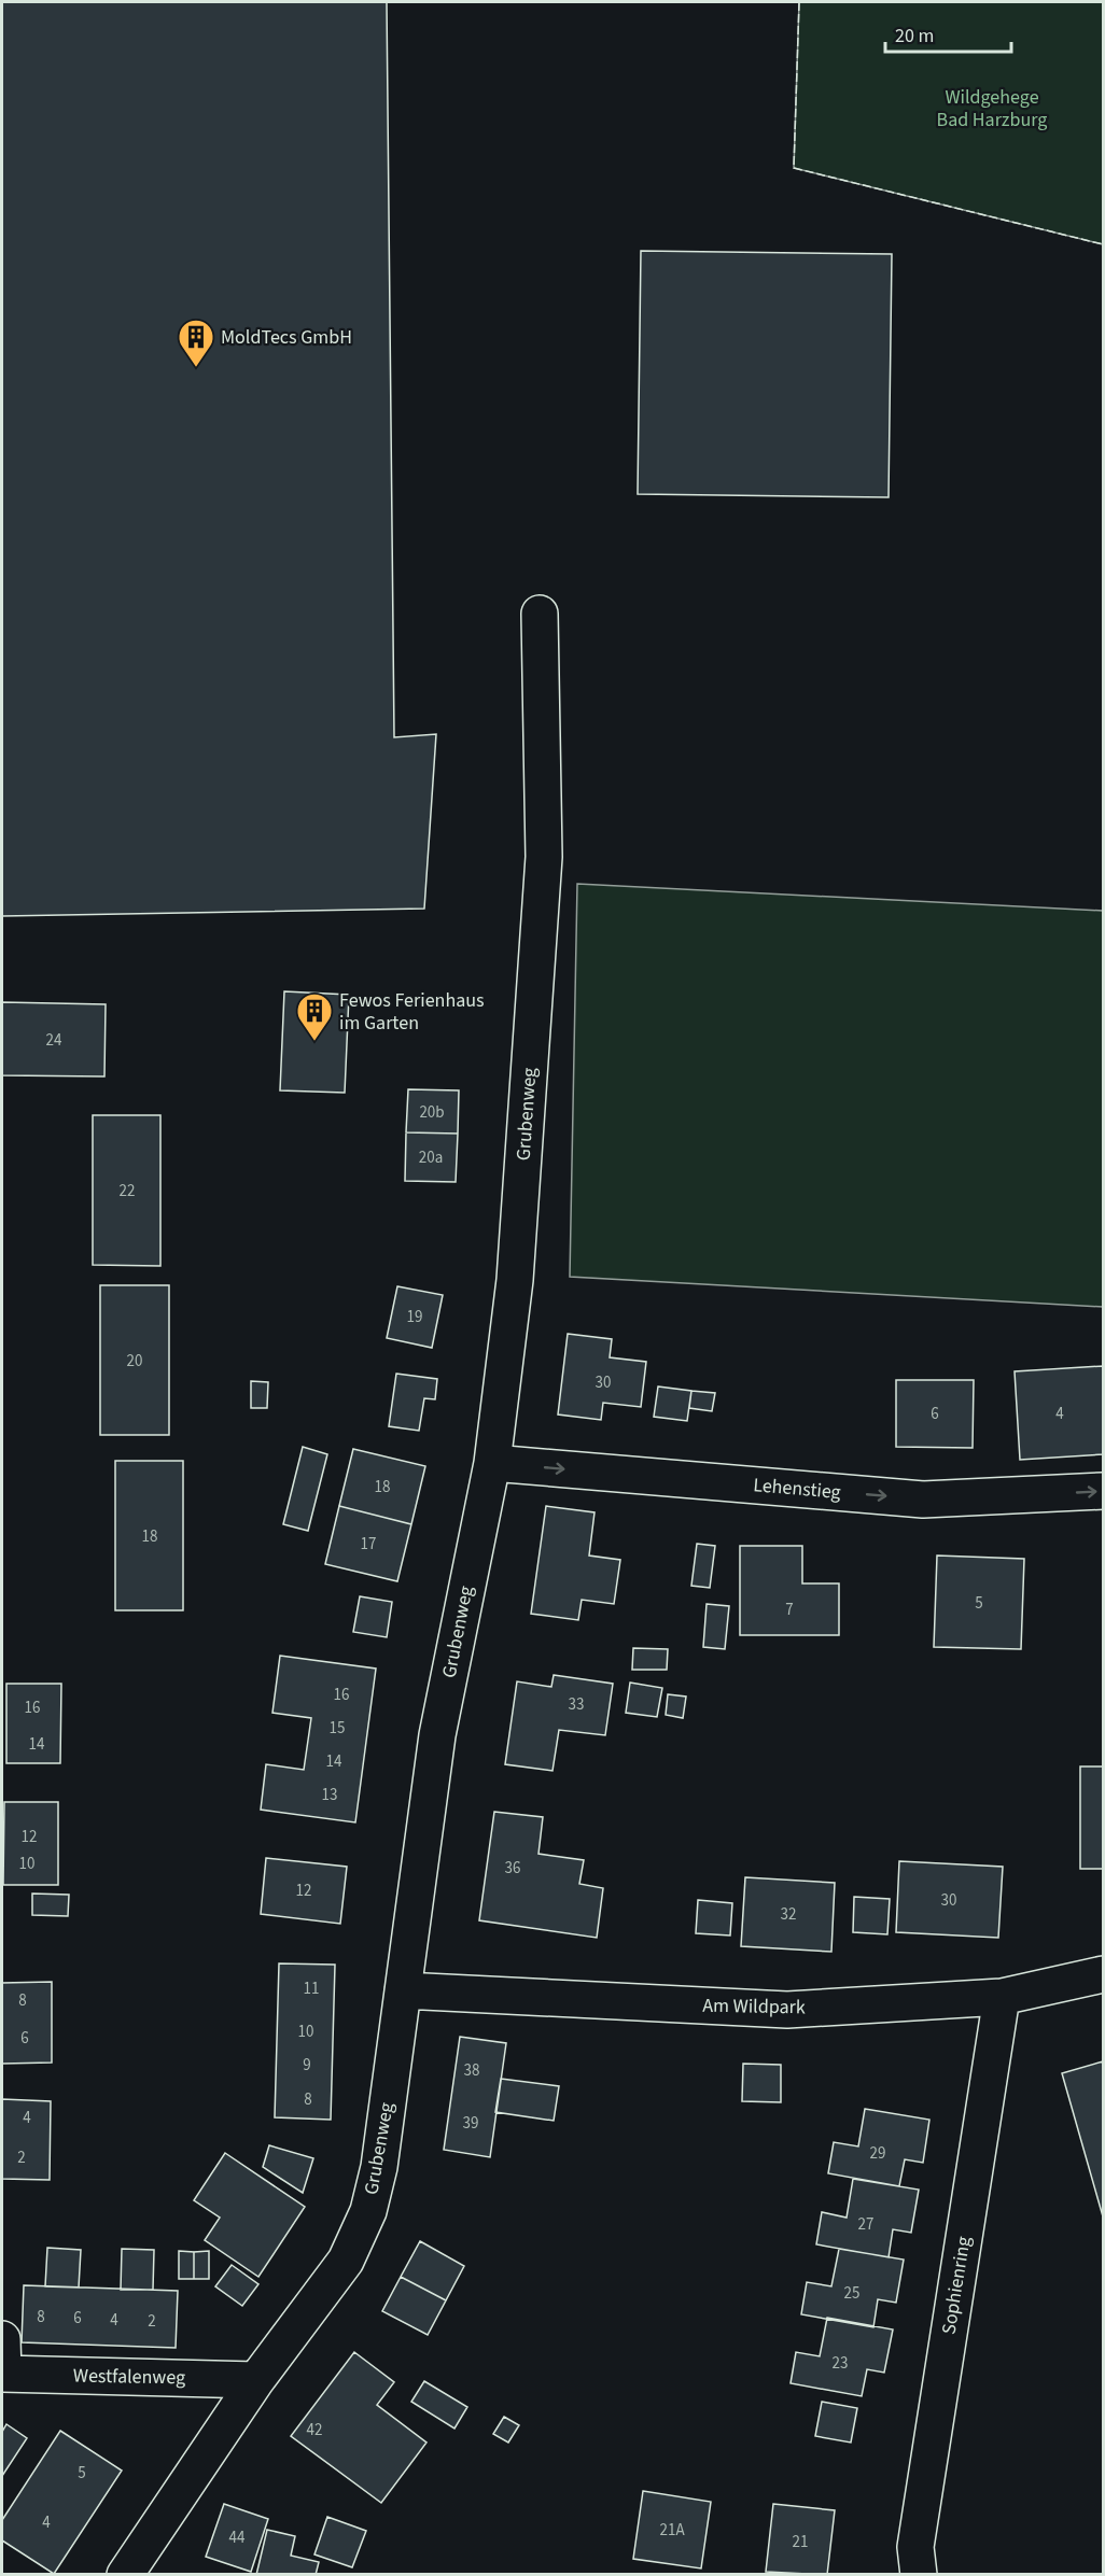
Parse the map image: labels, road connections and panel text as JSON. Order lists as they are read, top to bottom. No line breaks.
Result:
{"streets":{"street":["Grubenweg","Lehenstieg","Am Wildpark","Sophienring","Westfalenweg"]},"crossings":[["Grubenweg","Lehenstieg"],["Grubenweg","Am Wildpark"],["Grubenweg","Westfalenweg"],["Am Wildpark","Sophienring"]],"one_way":["Lehenstieg"],"parks":["Wildgehege Bad Harzburg"],"places":{"building":["MoldTecs GmbH","Fewos Ferienhaus im Garten"]},"house_numbers":["24","20b","20a","22","19","20","30","6","4","18","18","17","5","7","16","33","16","15","14","14","13","12","10","36","12","30","32","11","8","10","6","9","38","8","4","39","29","2","27","25","8","6","4","2","23","42","5","4","21A","44","21"],"scale_bar":"20 m"}
